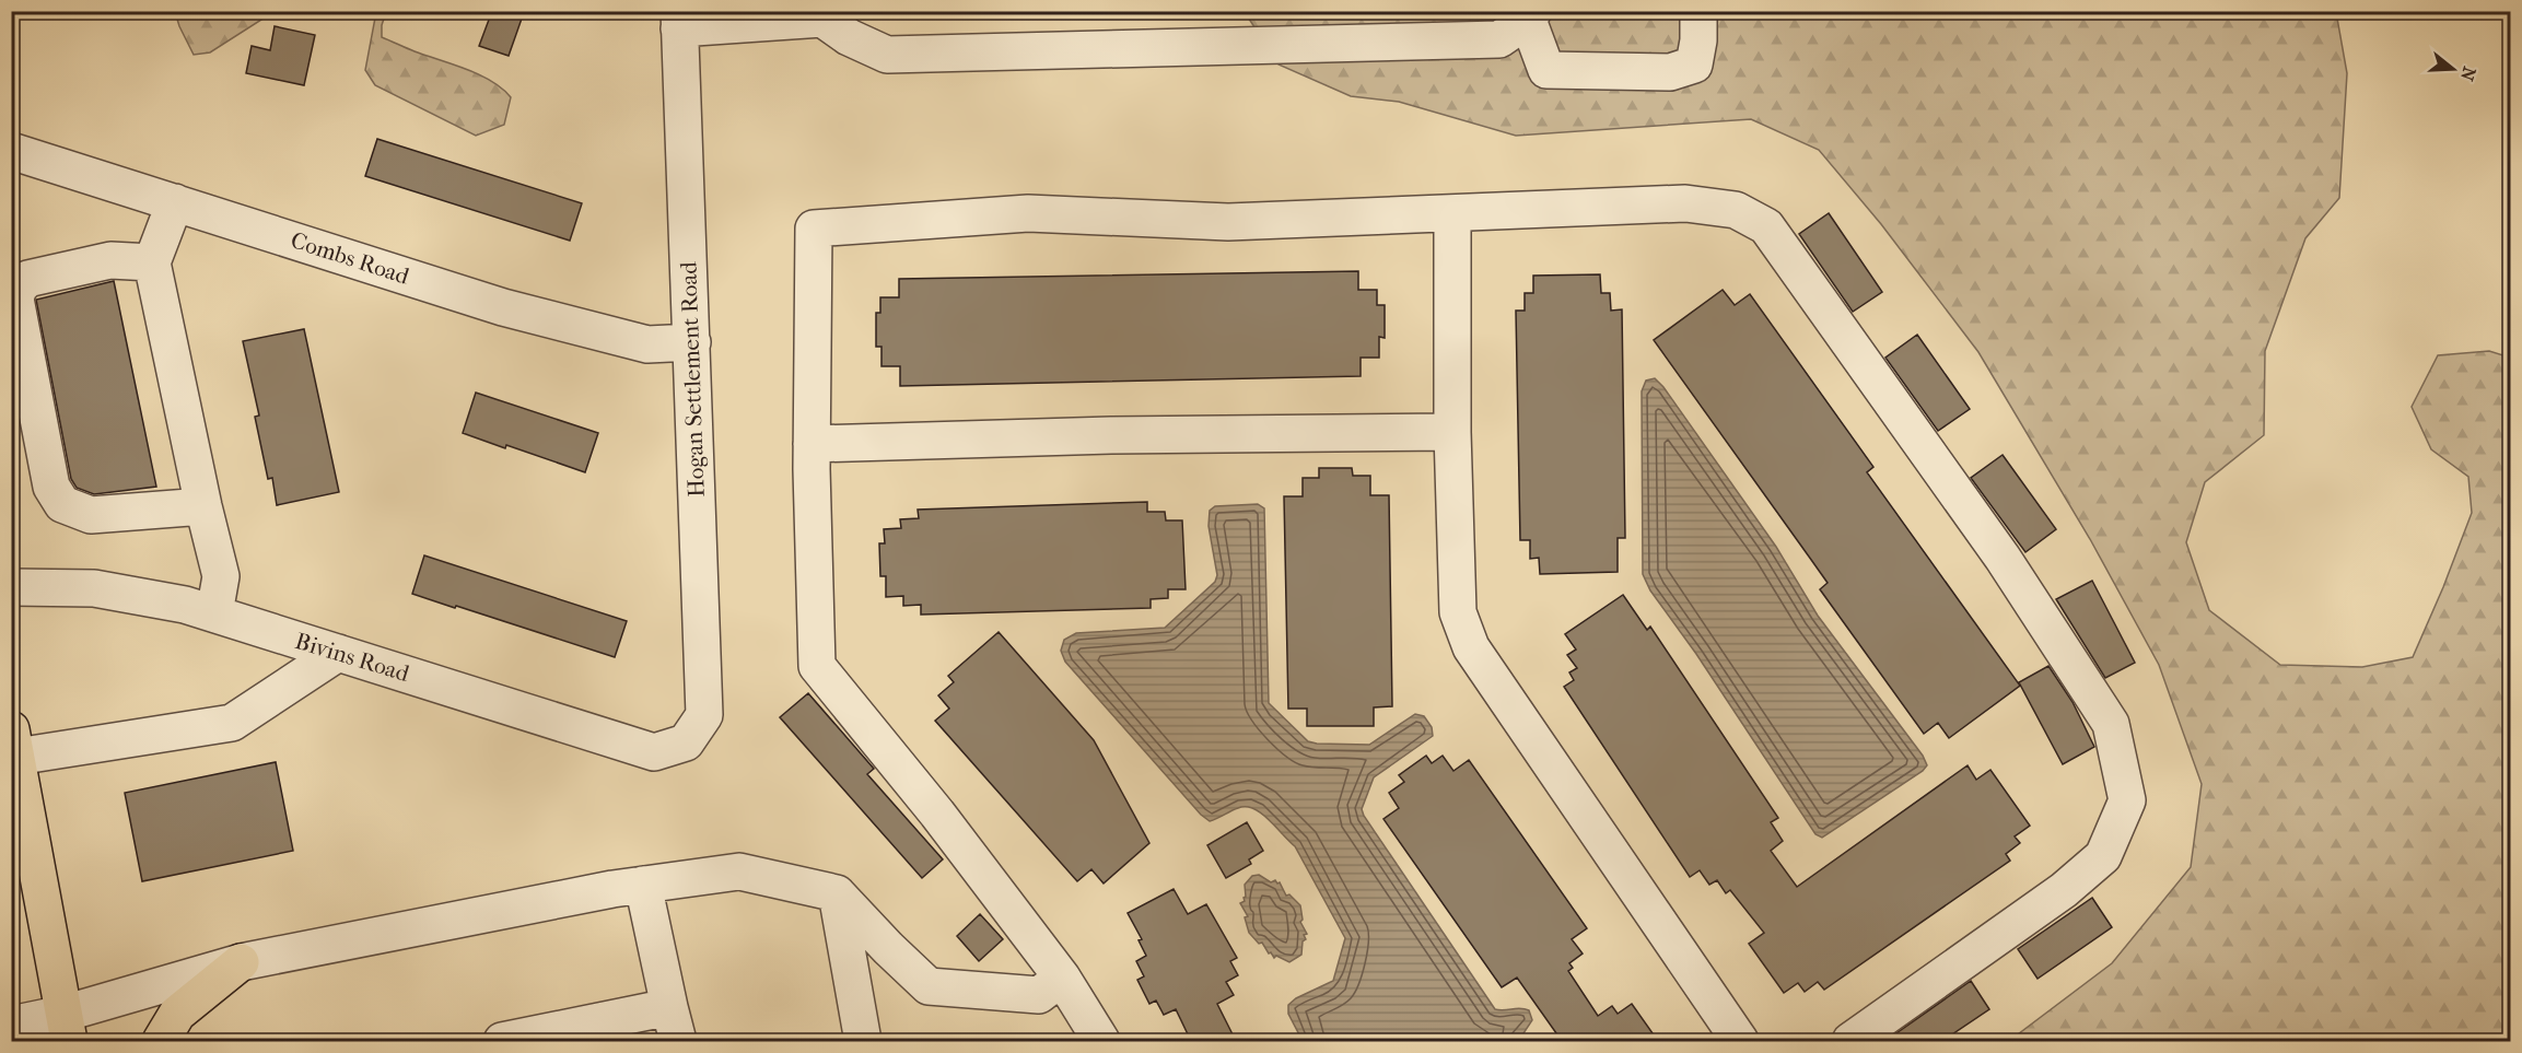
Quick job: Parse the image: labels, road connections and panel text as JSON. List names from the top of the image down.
{
  "streets": {
    "street": ["Combs Road", "Hogan Settlement Road", "Bivins Road"]
  },
  "crossings": [
    ["Combs Road", "Hogan Settlement Road"],
    ["Hogan Settlement Road", "Bivins Road"]
  ],
  "north": "right"
}
